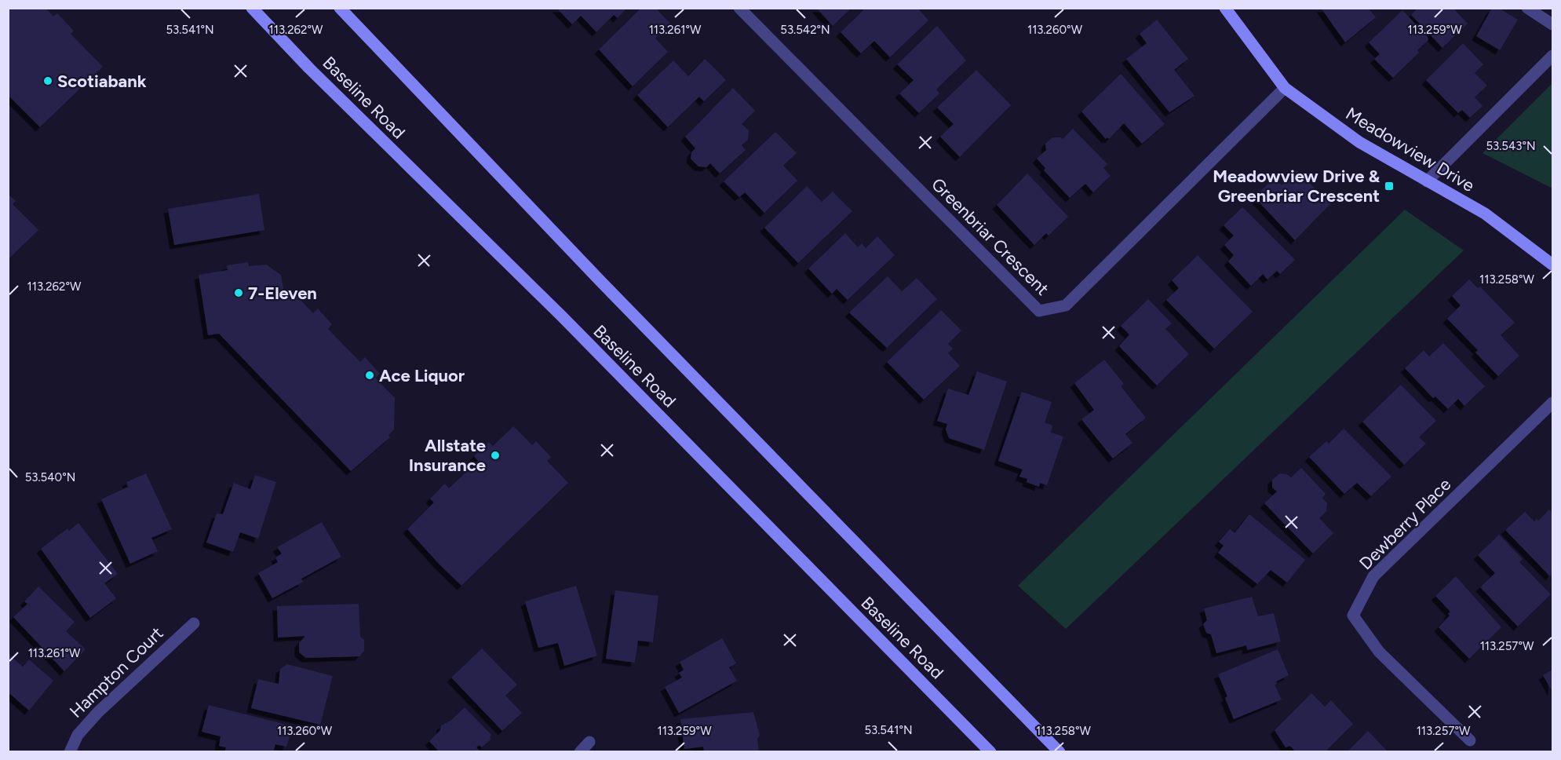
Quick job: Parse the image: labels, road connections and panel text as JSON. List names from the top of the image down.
{
  "streets": {
    "main road": ["Baseline Road", "Meadowview Drive"],
    "street": ["Greenbriar Crescent", "Dewberry Place", "Hampton Court"]
  },
  "crossings": [
    ["Meadowview Drive", "Greenbriar Crescent"]
  ],
  "places": {
    "other": [
      "Scotiabank",
      "7-Eleven",
      "Ace Liquor",
      "Allstate Insurance"
    ],
    "transit": ["Meadowview Drive & Greenbriar Crescent"]
  },
  "coordinates": [
    "113.262°W",
    "113.261°W",
    "113.260°W",
    "113.259°W",
    "53.541°N",
    "53.542°N",
    "53.543°N",
    "113.258°W",
    "53.540°N",
    "113.257°W"
  ]
}
